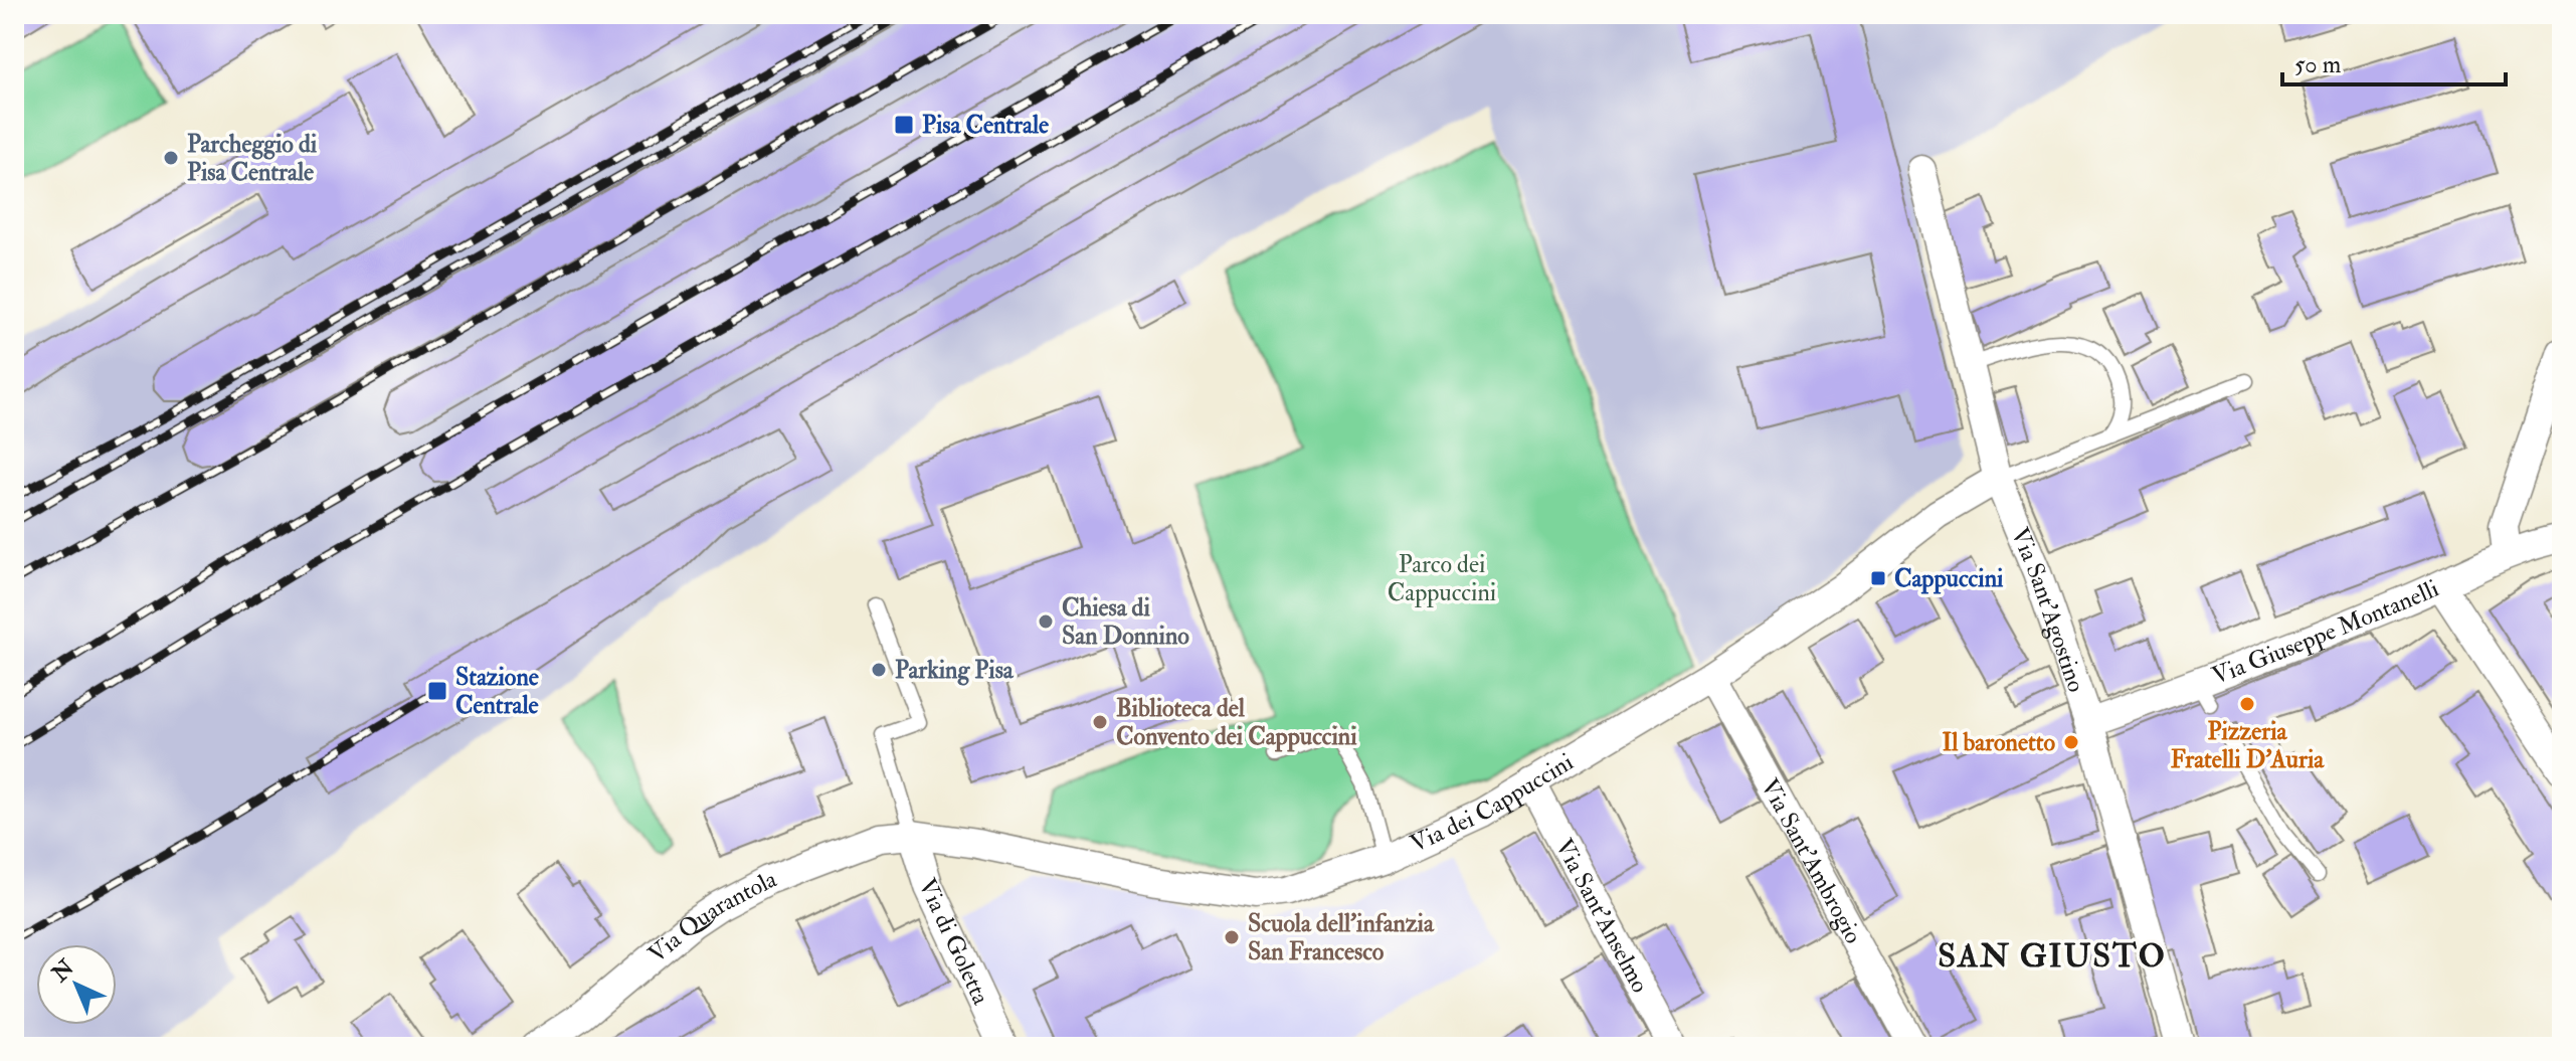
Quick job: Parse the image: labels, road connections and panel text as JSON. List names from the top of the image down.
{
  "streets": {
    "street": [
      "Via Sant'Agostino",
      "Via Giuseppe Montanelli",
      "Via dei Cappuccini",
      "Via Sant'Ambrogio",
      "Via Sant'Anselmo",
      "Via Quarantola",
      "Via di Goletta"
    ]
  },
  "crossings": [
    ["Via Sant'Agostino", "Via Giuseppe Montanelli"],
    ["Via Sant'Agostino", "Via dei Cappuccini"],
    ["Via dei Cappuccini", "Via Sant'Ambrogio"],
    ["Via dei Cappuccini", "Via Sant'Anselmo"],
    ["Via dei Cappuccini", "Via Quarantola"],
    ["Via dei Cappuccini", "Via di Goletta"],
    ["Via Quarantola", "Via di Goletta"]
  ],
  "districts": ["SAN GIUSTO"],
  "parks": ["Parco dei Cappuccini"],
  "places": {
    "transit": ["Pisa Centrale", "Cappuccini", "Stazione Centrale"],
    "other": [
      "Parcheggio di Pisa Centrale",
      "Chiesa di San Donnino",
      "Parking Pisa",
      "Pizzeria Fratelli D'Auria",
      "Biblioteca del Convento dei Cappuccini",
      "Il baronetto",
      "Scuola dell'infanzia San Francesco"
    ]
  },
  "scale_bar": "50 m",
  "north": "top left"
}
